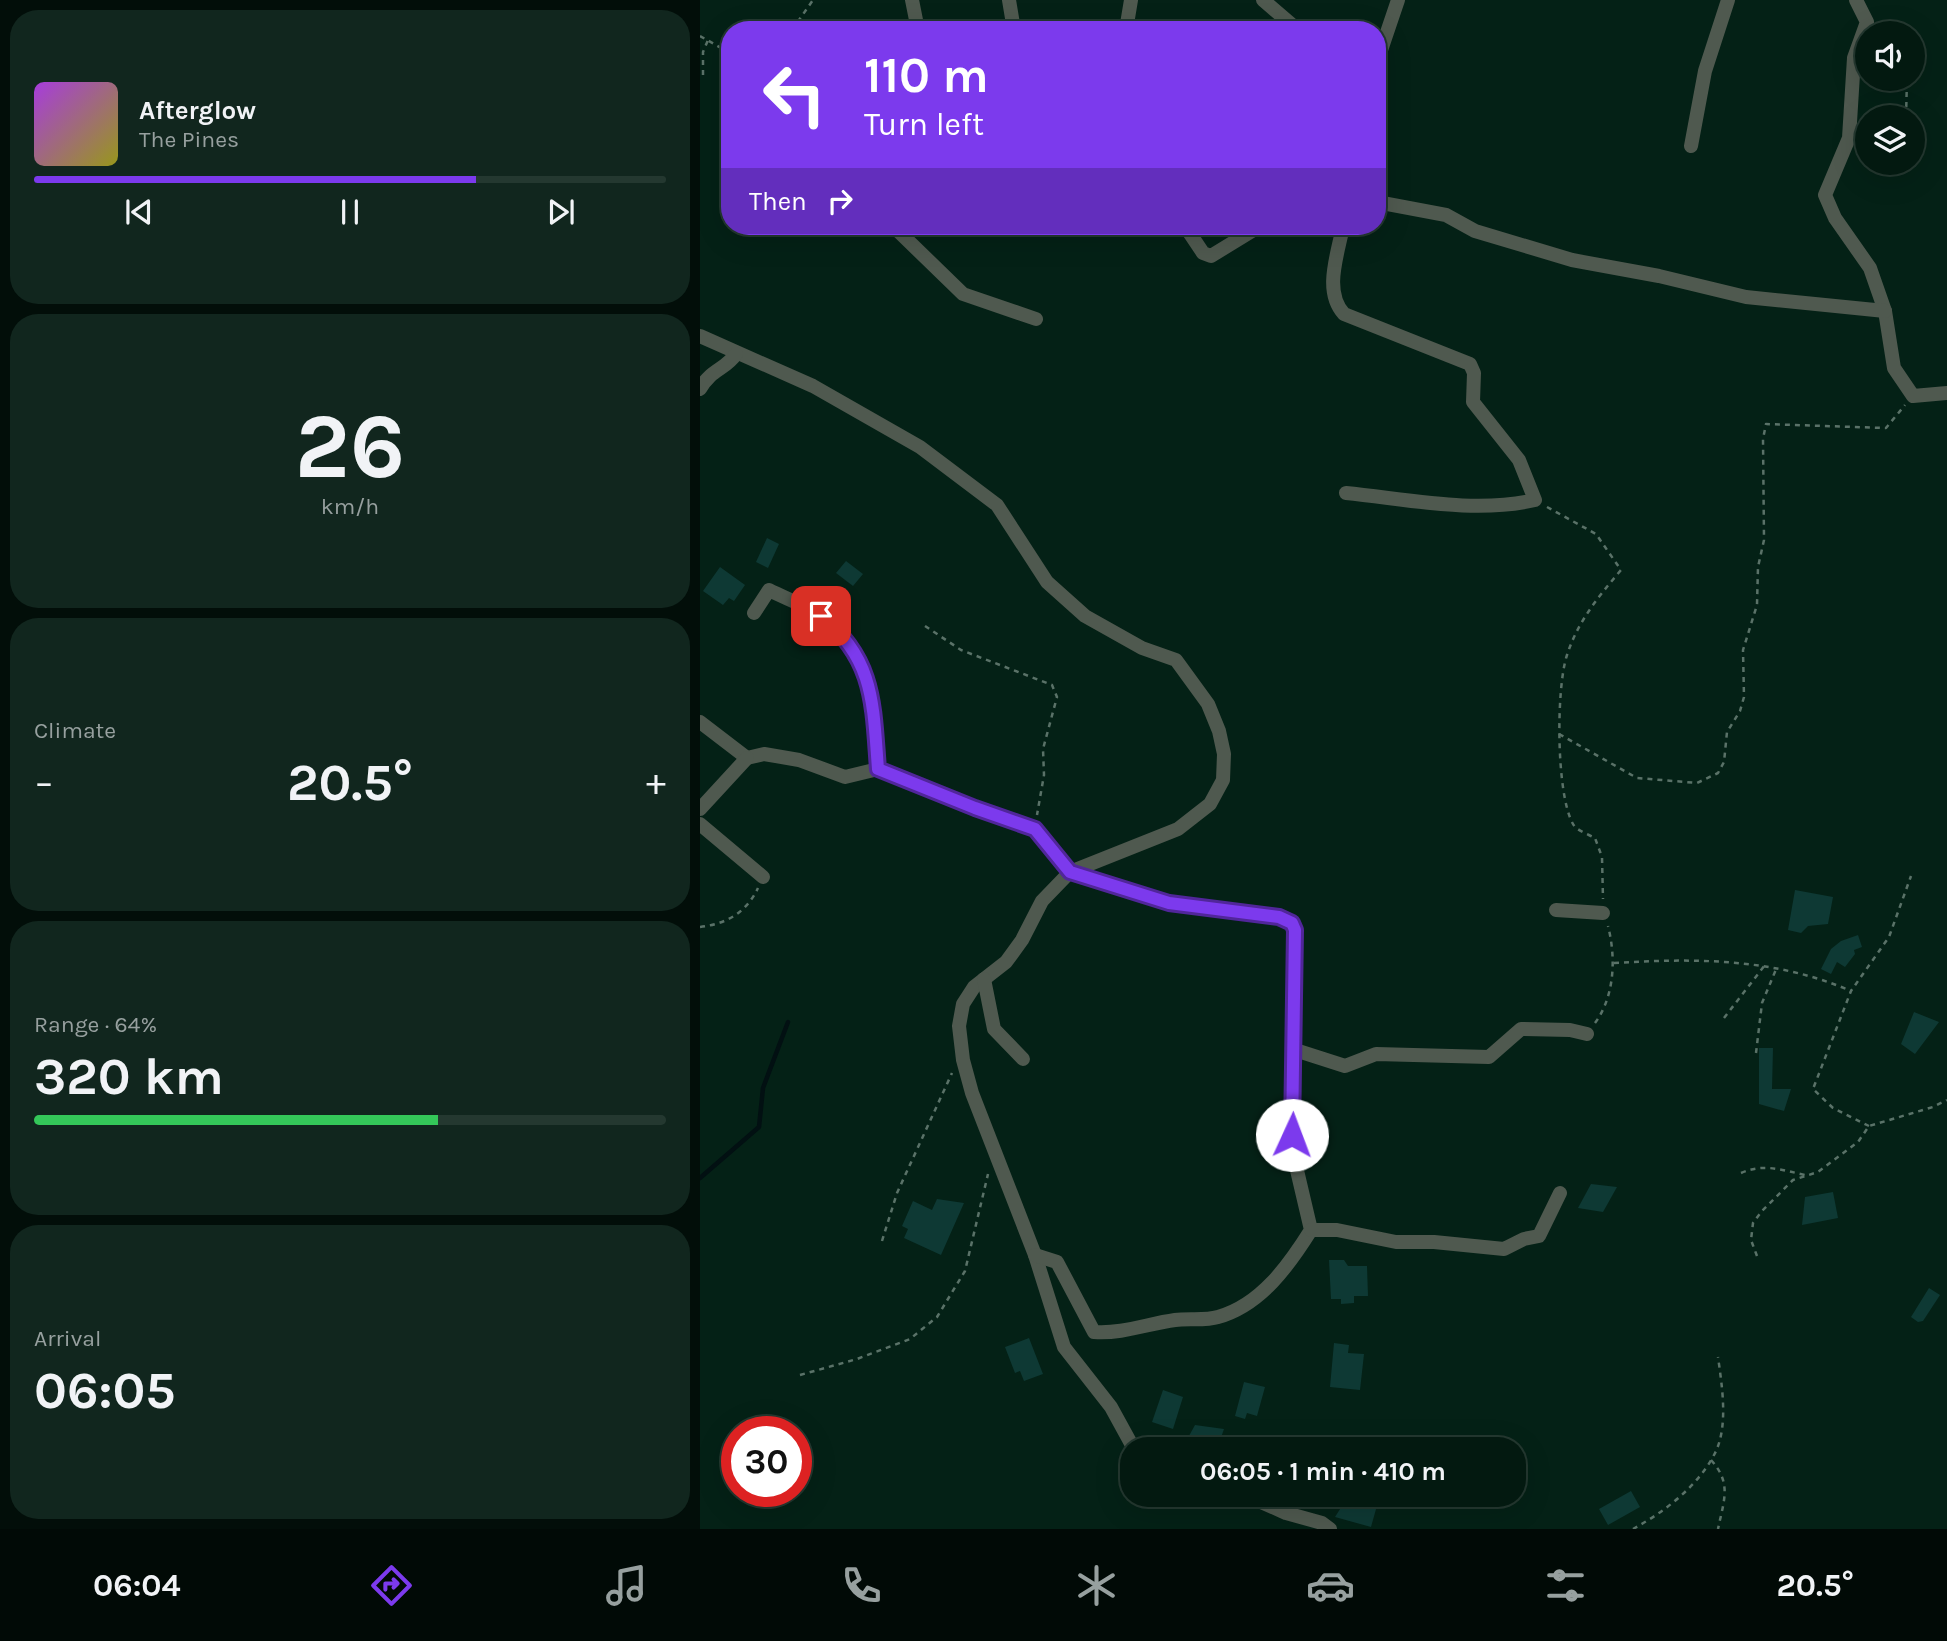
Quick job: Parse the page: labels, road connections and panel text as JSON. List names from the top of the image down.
{
  "page": {
    "turn": ["110 m", "Turn left"],
    "song": ["Afterglow", "The Pines"],
    "then": "Then",
    "tile": [
      ["26", "km/h"],
      "Climate",
      ["Range · 64%", "320 km"],
      ["Arrival", "06:05"]
    ],
    "heat": ["−", "20.5°", "+"],
    "limit": "30",
    "trip": "06:05 · 1 min · 410 m",
    "tabs": ["06:04", "20.5°"]
  }
}
